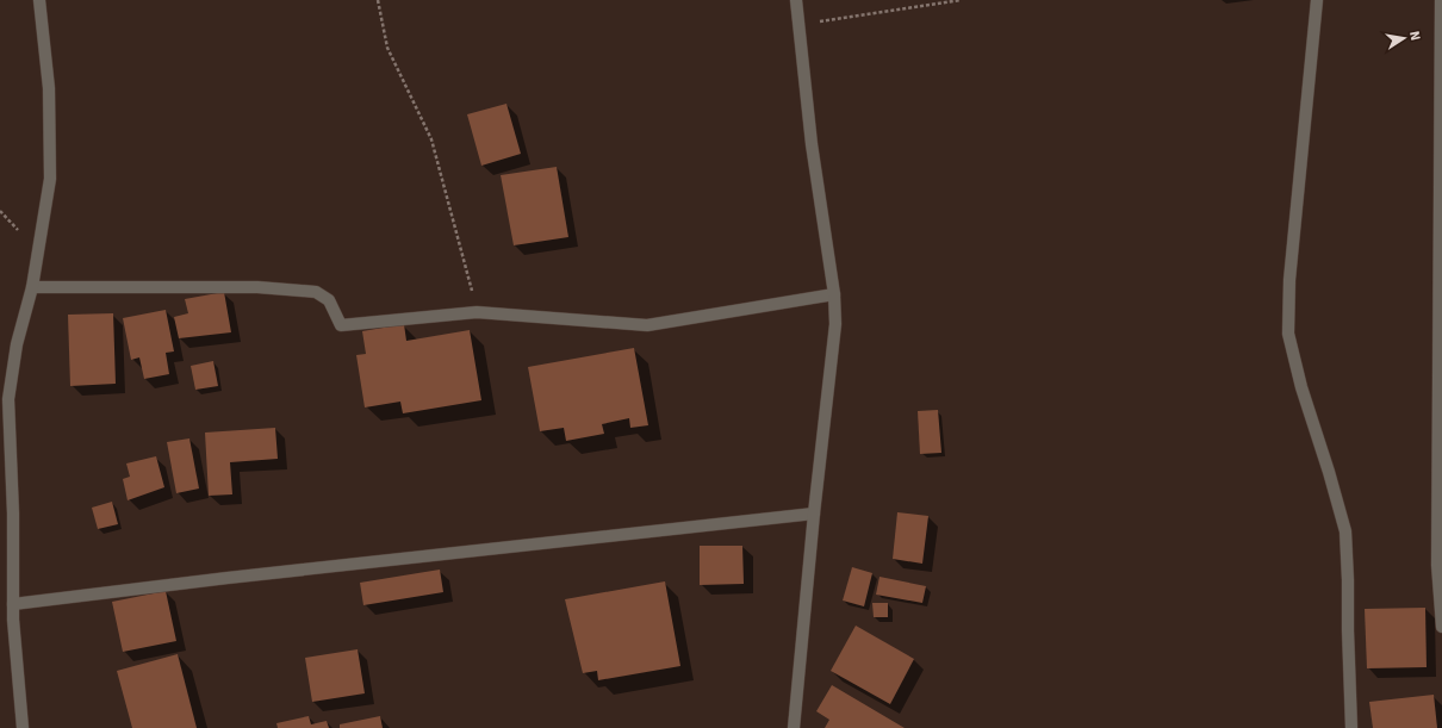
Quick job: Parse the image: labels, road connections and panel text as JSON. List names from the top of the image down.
{
  "north": "right"
}
